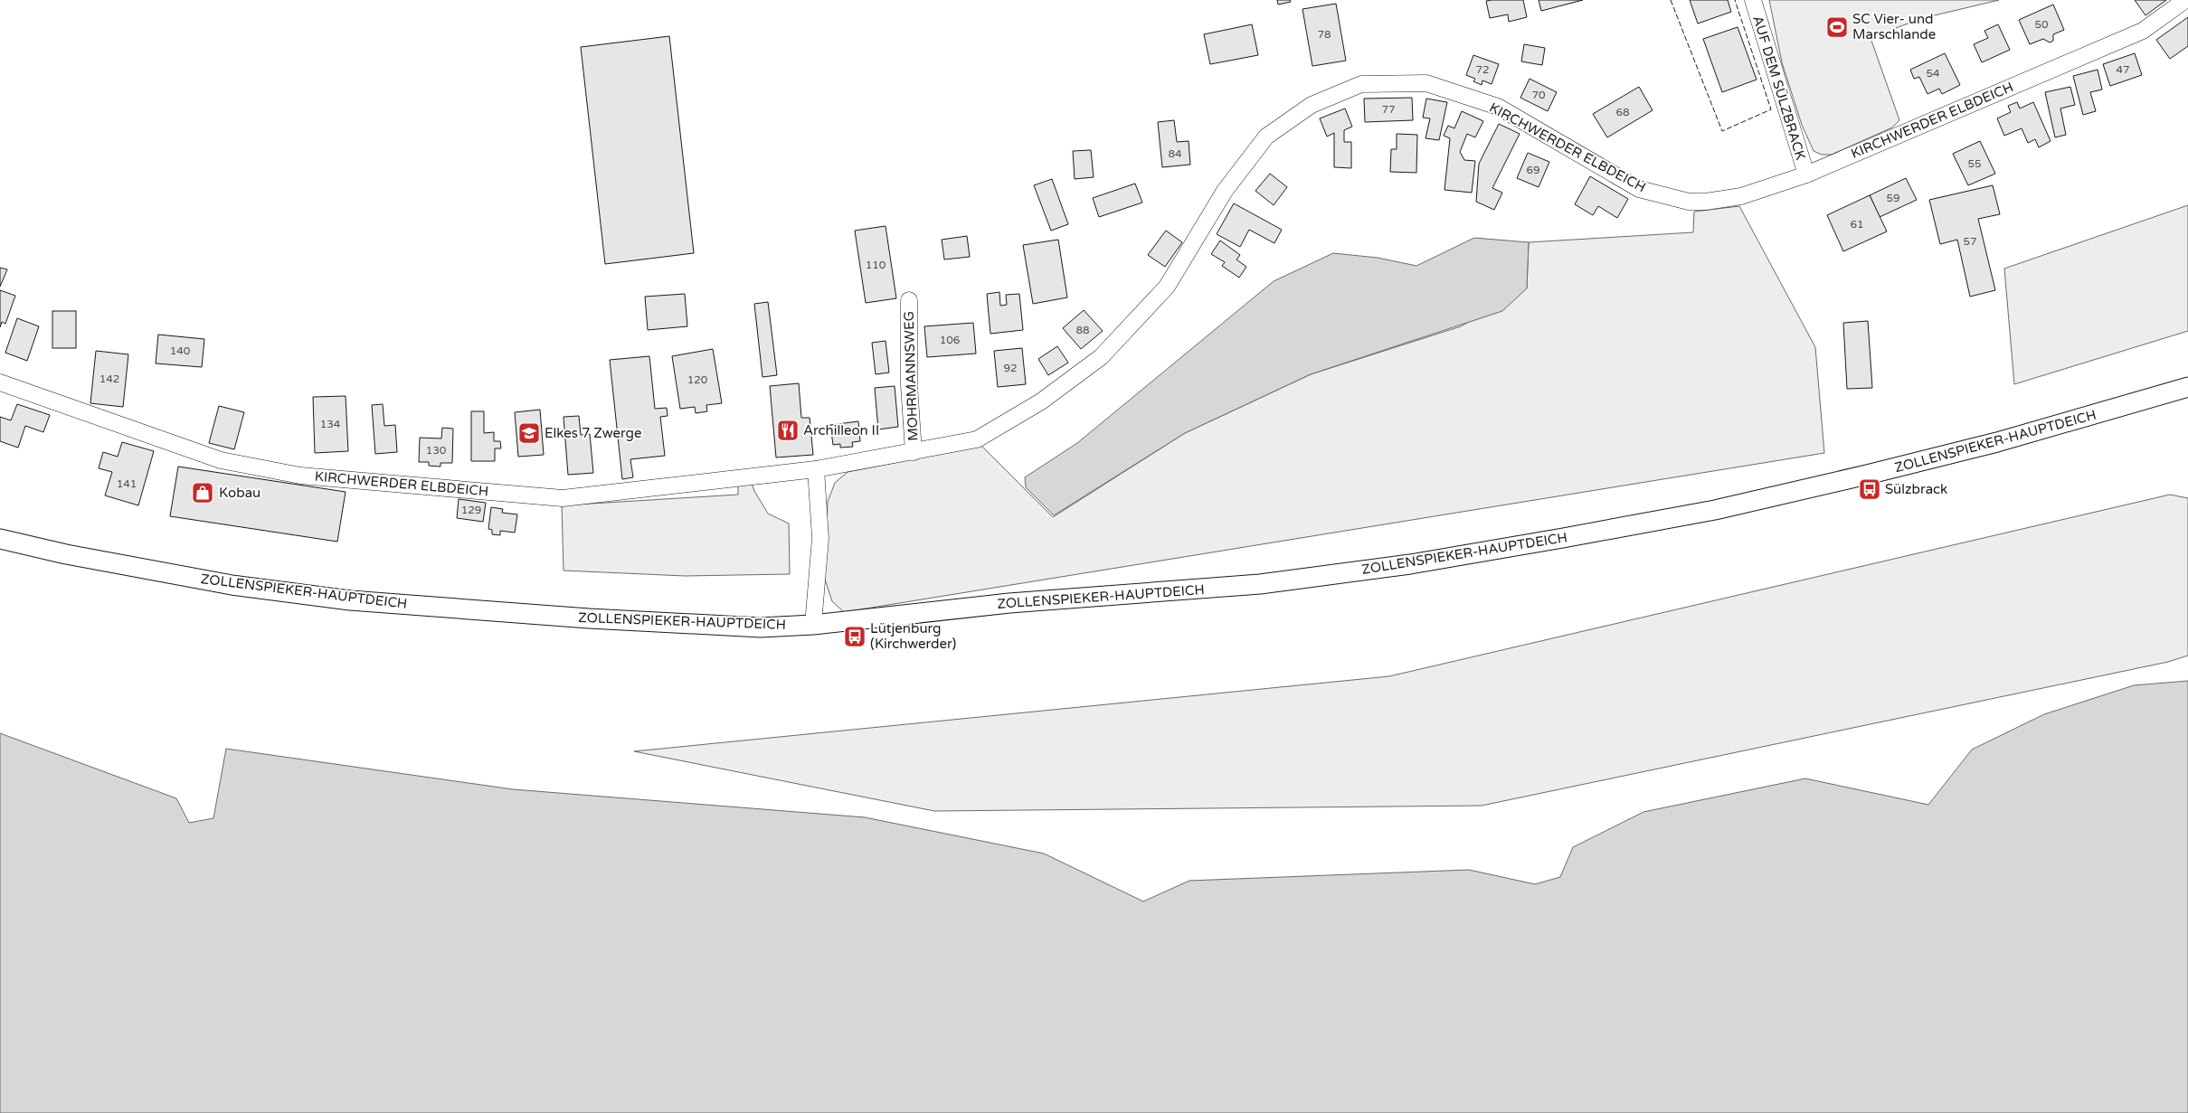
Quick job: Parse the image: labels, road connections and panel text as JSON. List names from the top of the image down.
{
  "streets": {
    "street": [
      "AUF DEM SÜLZBRACK",
      "KIRCHWERDER ELBDEICH",
      "MOHRMANNSWEG",
      "ZOLLENSPIEKER-HAUPTDEICH"
    ]
  },
  "crossings": [
    ["AUF DEM SÜLZBRACK", "KIRCHWERDER ELBDEICH"],
    ["KIRCHWERDER ELBDEICH", "MOHRMANNSWEG"]
  ],
  "places": {
    "sports": ["SC Vier- und Marschlande"],
    "restaurant": ["Archilleon II"],
    "school or university": ["Elkes 7 Zwerge"],
    "bus stop": ["Sülzbrack", "Lütjenburg (Kirchwerder)"],
    "shop": ["Kobau"]
  },
  "house_numbers": [
    "50",
    "78",
    "72",
    "47",
    "54",
    "70",
    "77",
    "68",
    "84",
    "55",
    "69",
    "59",
    "61",
    "57",
    "110",
    "88",
    "106",
    "140",
    "92",
    "142",
    "120",
    "134",
    "130",
    "141",
    "129"
  ]
}
